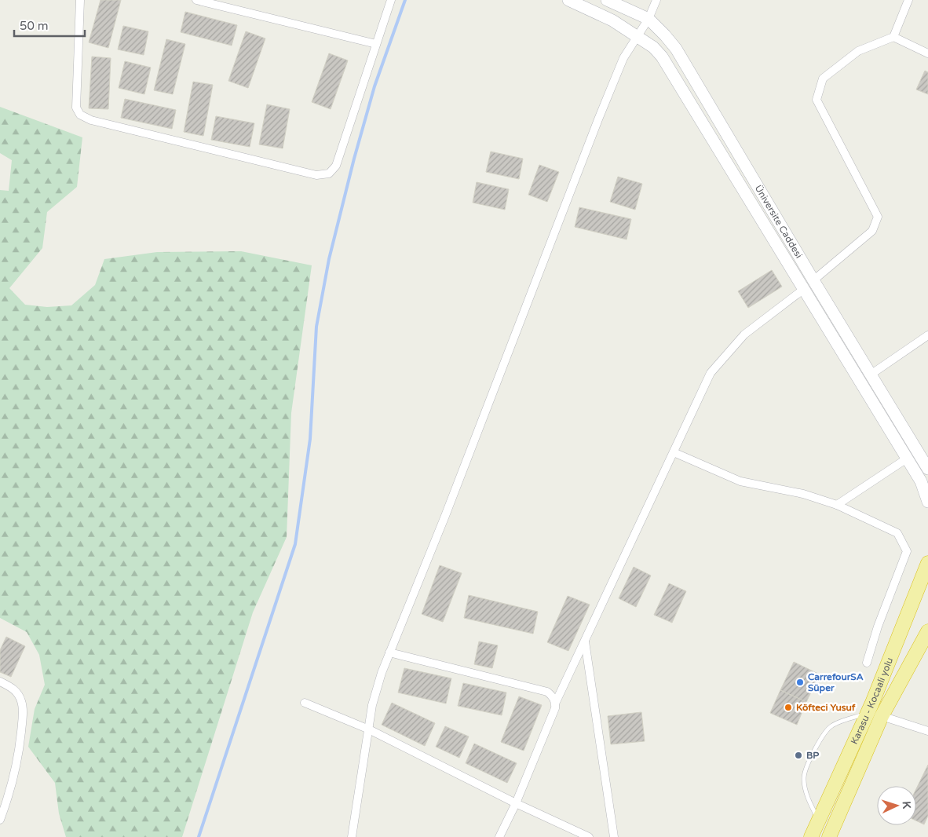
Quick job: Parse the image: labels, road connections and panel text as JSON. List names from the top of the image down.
{
  "streets": {
    "highway": ["Karasu - Kocaali yolu"],
    "main road": ["Üniversite Caddesi"]
  },
  "places": ["CarrefourSA Süper", "Köfteci Yusuf", "BP"],
  "scale_bar": "50 m",
  "north": "right"
}
